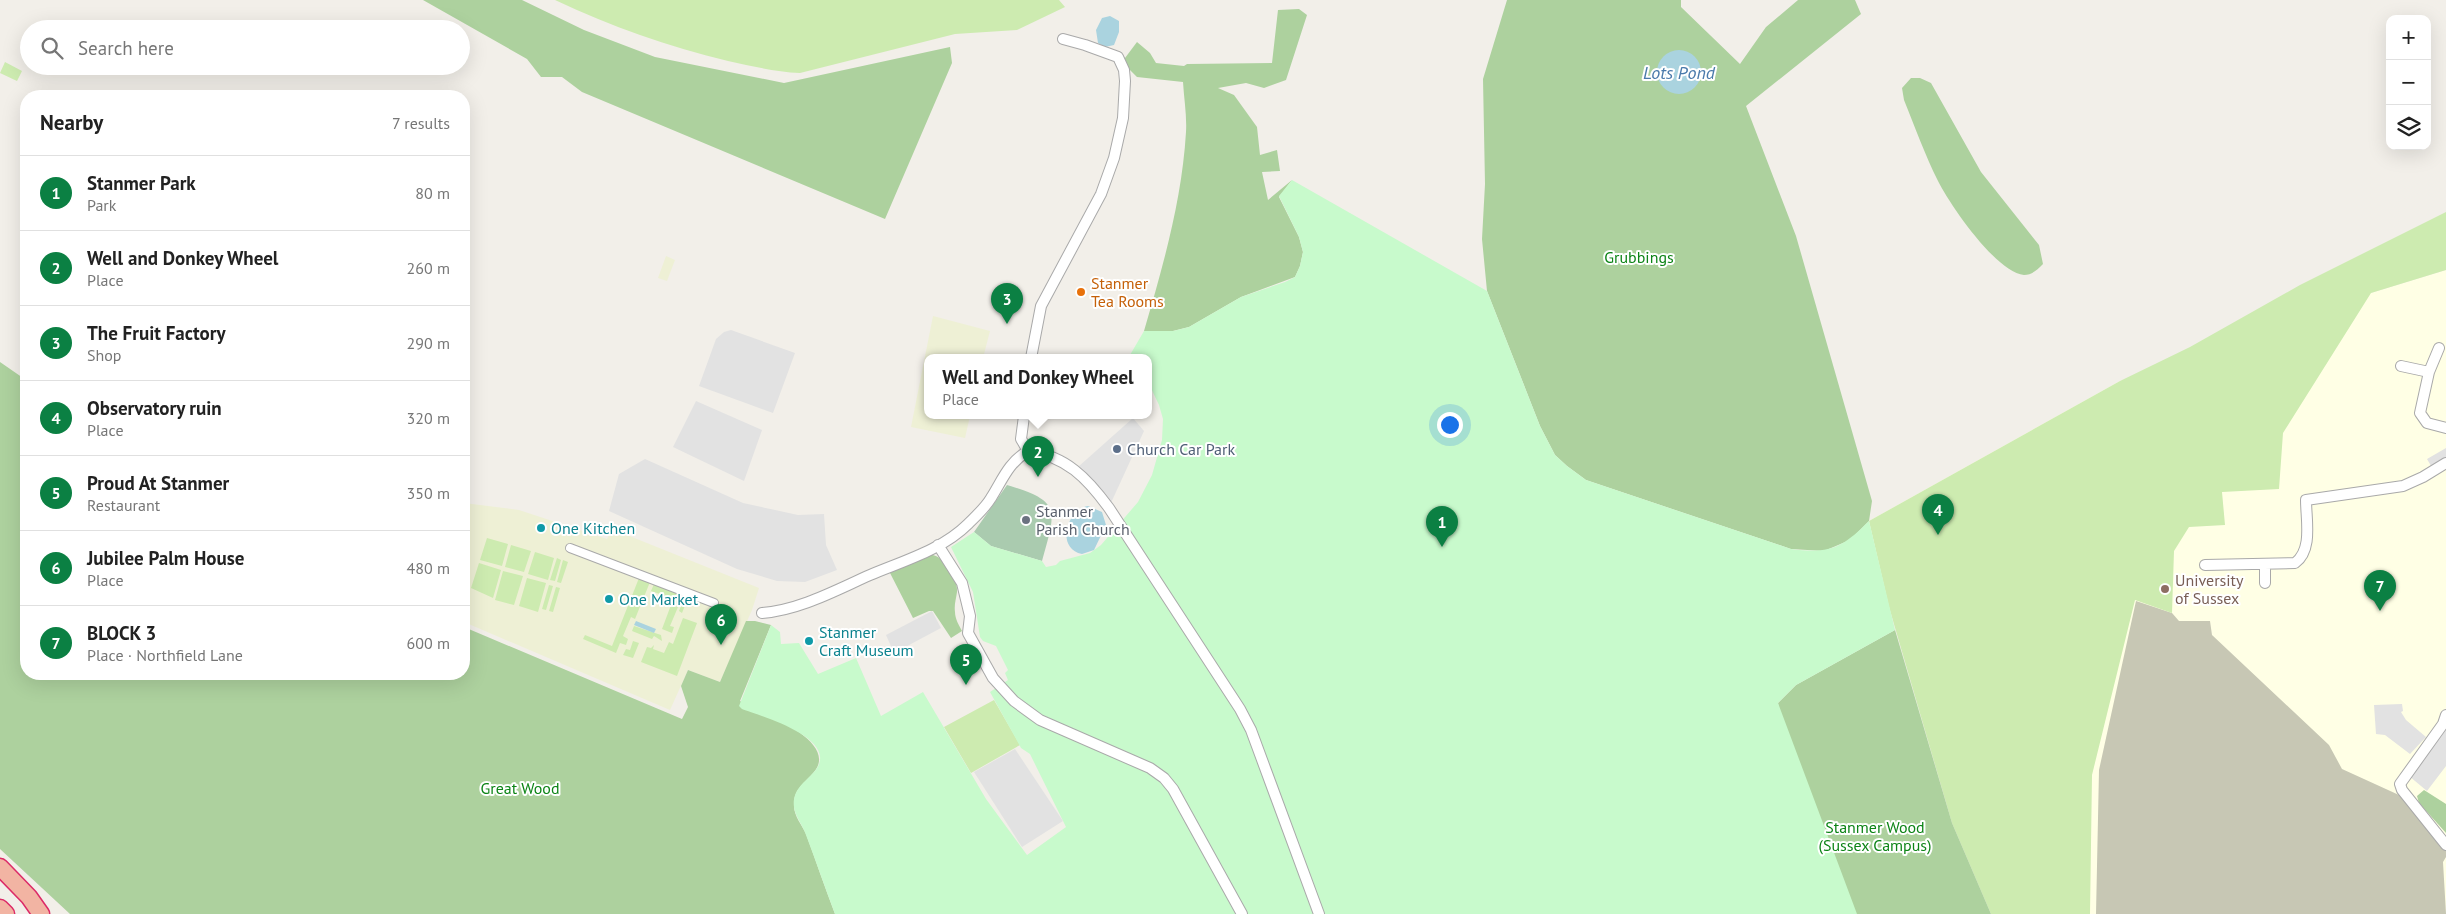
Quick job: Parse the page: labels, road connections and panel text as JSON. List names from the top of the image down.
{
  "water": ["Lots Pond"],
  "parks": ["Grubbings", "Great Wood", "Stanmer Wood (Sussex Campus)"],
  "places": [
    "Stanmer Tea Rooms",
    "Church Car Park",
    "Stanmer Parish Church",
    "One Kitchen",
    "University of Sussex",
    "One Market",
    "Stanmer Craft Museum"
  ],
  "page": {
    "map_buttons": ["+", "−"],
    "search": "Search here",
    "heading": ["Nearby", "7 results"],
    "list": [
      {
        "mark": "1",
        "name": "Stanmer Park",
        "note": "Park",
        "value": "80 m"
      },
      {
        "mark": "2",
        "name": "Well and Donkey Wheel",
        "note": "Place",
        "value": "260 m"
      },
      {
        "mark": "3",
        "name": "The Fruit Factory",
        "note": "Shop",
        "value": "290 m"
      },
      {
        "mark": "4",
        "name": "Observatory ruin",
        "note": "Place",
        "value": "320 m"
      },
      {
        "mark": "5",
        "name": "Proud At Stanmer",
        "note": "Restaurant",
        "value": "350 m"
      },
      {
        "mark": "6",
        "name": "Jubilee Palm House",
        "note": "Place",
        "value": "480 m"
      },
      {
        "mark": "7",
        "name": "BLOCK 3",
        "note": "Place · Northfield Lane",
        "value": "600 m"
      }
    ],
    "pins": [
      "3",
      "2",
      "4",
      "1",
      "7",
      "6",
      "5"
    ],
    "popup": ["Well and Donkey Wheel", "Place"]
  }
}
